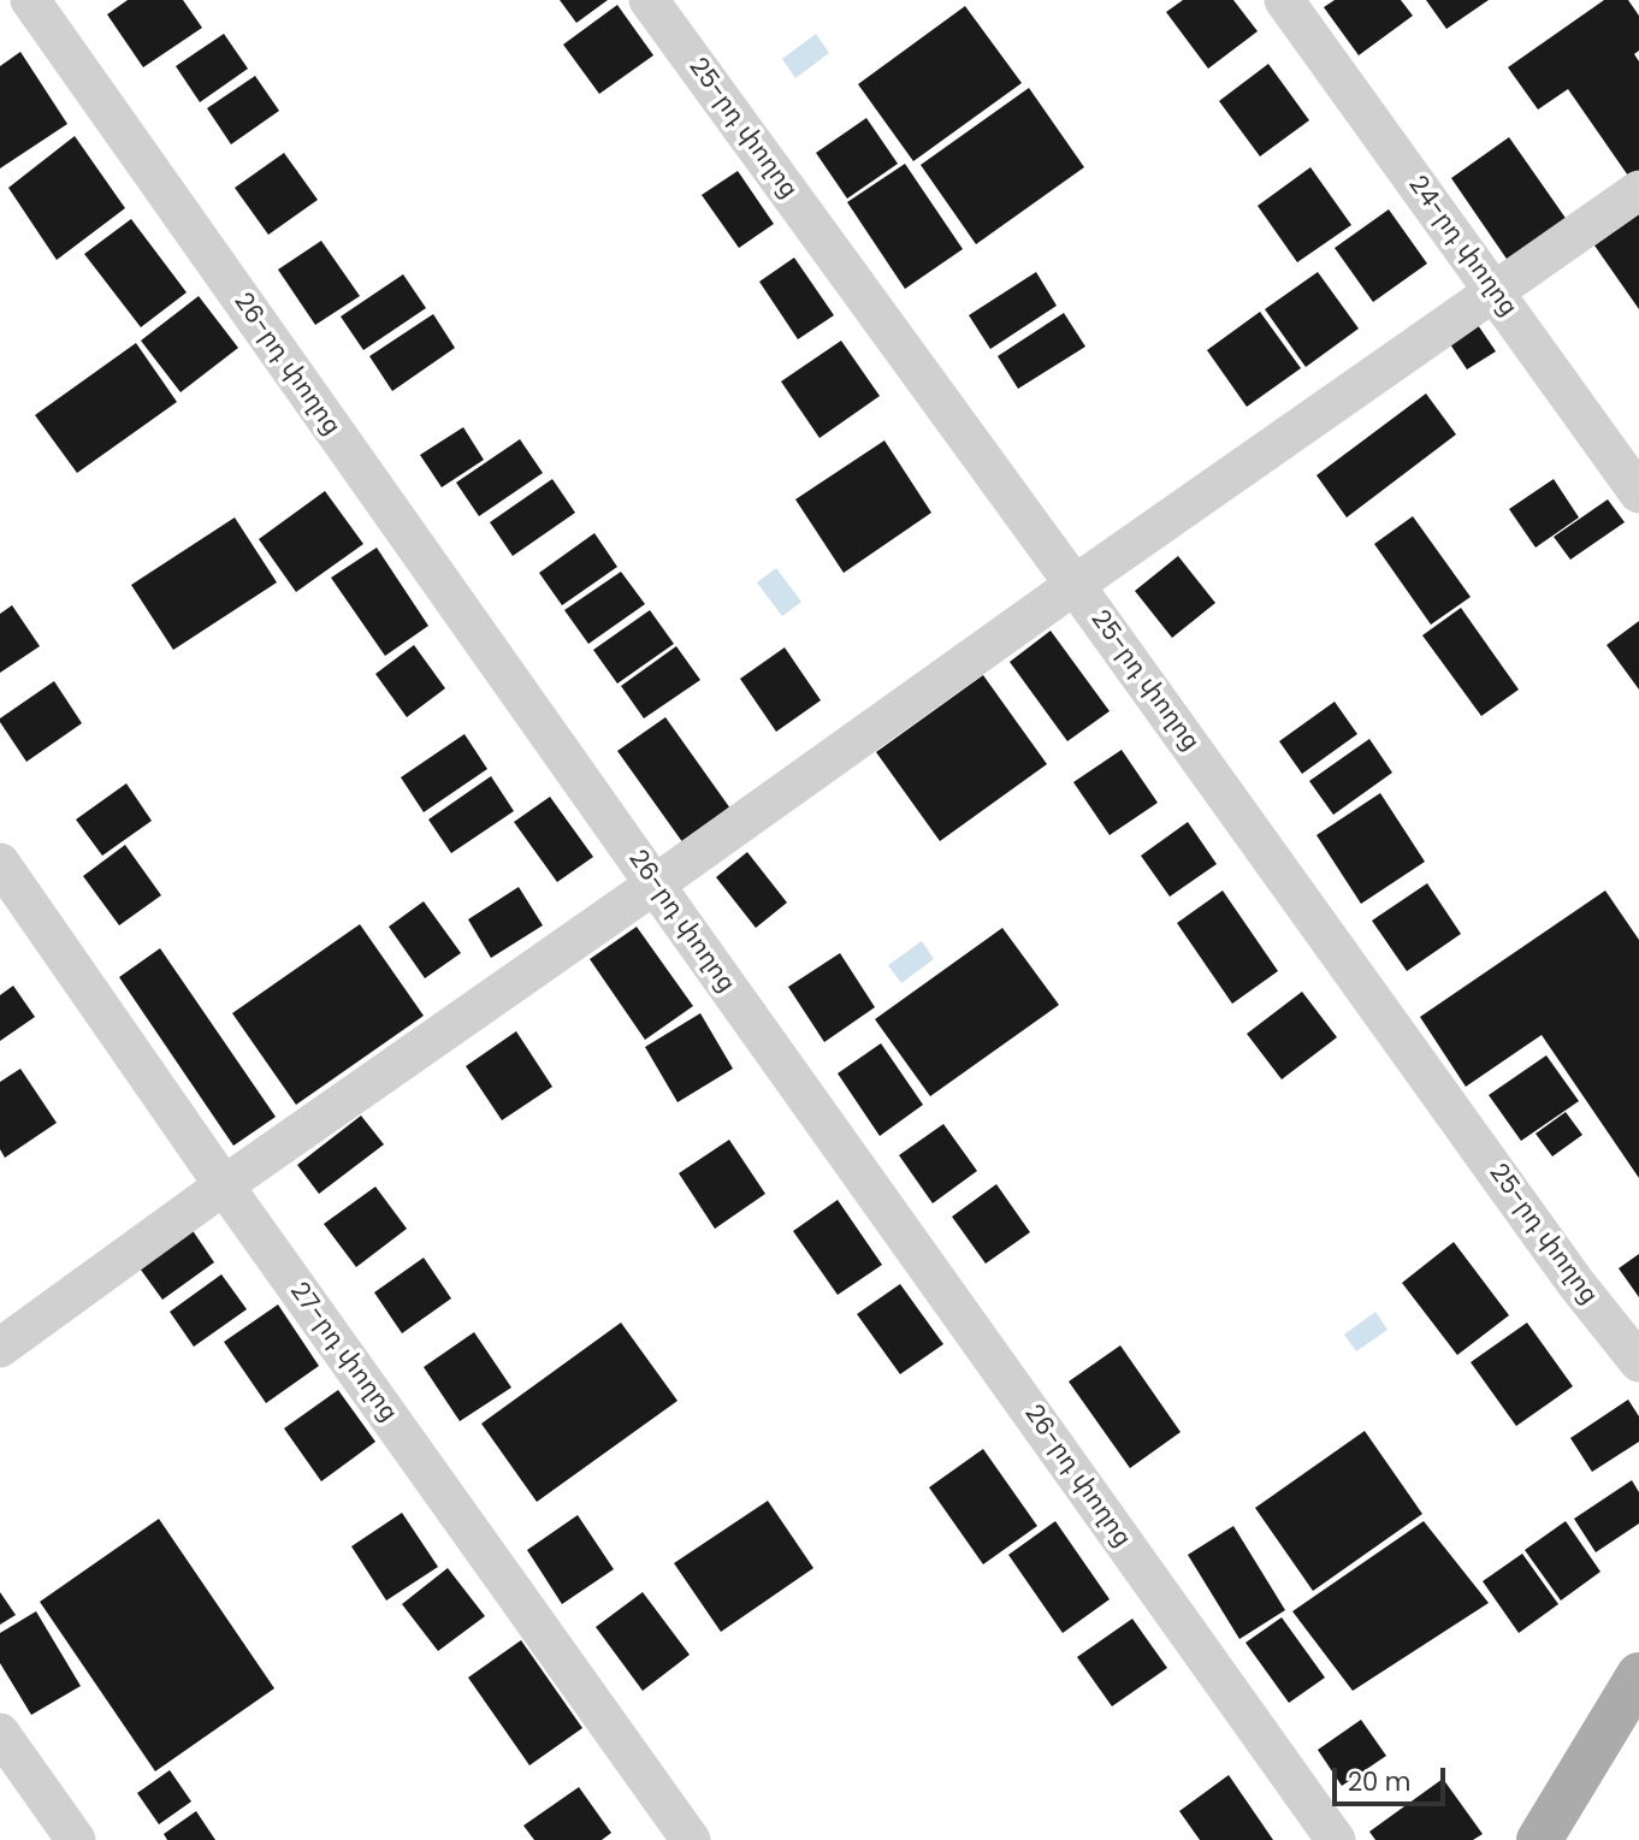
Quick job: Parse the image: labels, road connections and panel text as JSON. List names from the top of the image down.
{
  "streets": {
    "street": [
      "25-րդ փողոց",
      "24-րդ փողոց",
      "26-րդ փողոց",
      "27-րդ փողոց"
    ]
  },
  "scale_bar": "20 m"
}
